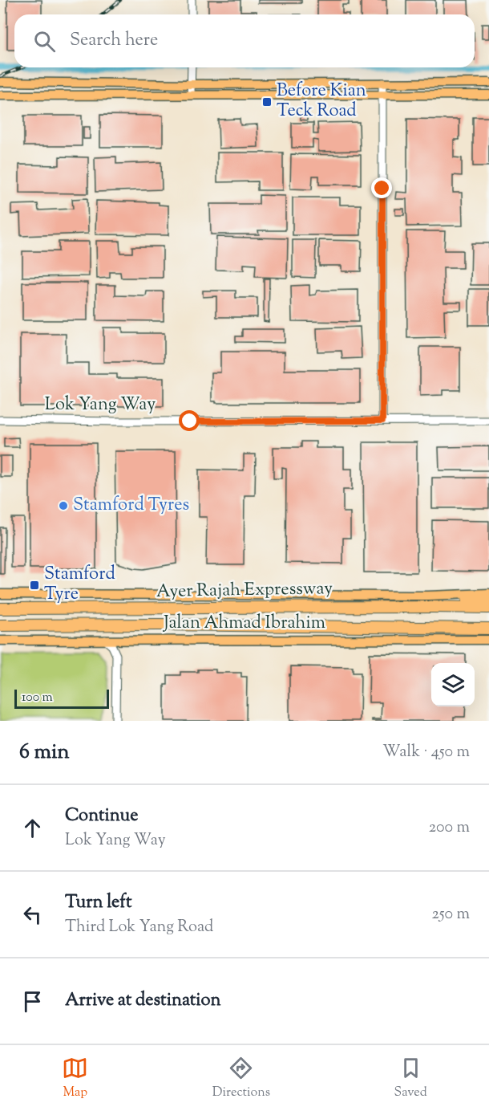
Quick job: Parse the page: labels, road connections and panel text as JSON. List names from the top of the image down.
{
  "streets": {
    "highway": ["Ayer Rajah Expressway"],
    "main road": ["Jalan Ahmad Ibrahim"],
    "street": ["Lok Yang Way"]
  },
  "places": {
    "transit": ["Before Kian Teck Road", "Stamford Tyre"],
    "other": ["Stamford Tyres"]
  },
  "scale_bar": "100 m",
  "page": {
    "search": "Search here",
    "scale": "100 m",
    "heading": ["6 min", "Walk · 450 m"],
    "list": [
      ["Continue", "Lok Yang Way", "200 m"],
      ["Turn left", "Third Lok Yang Road", "250 m"],
      "Arrive at destination"
    ],
    "nav": ["Map", "Directions", "Saved"]
  }
}
